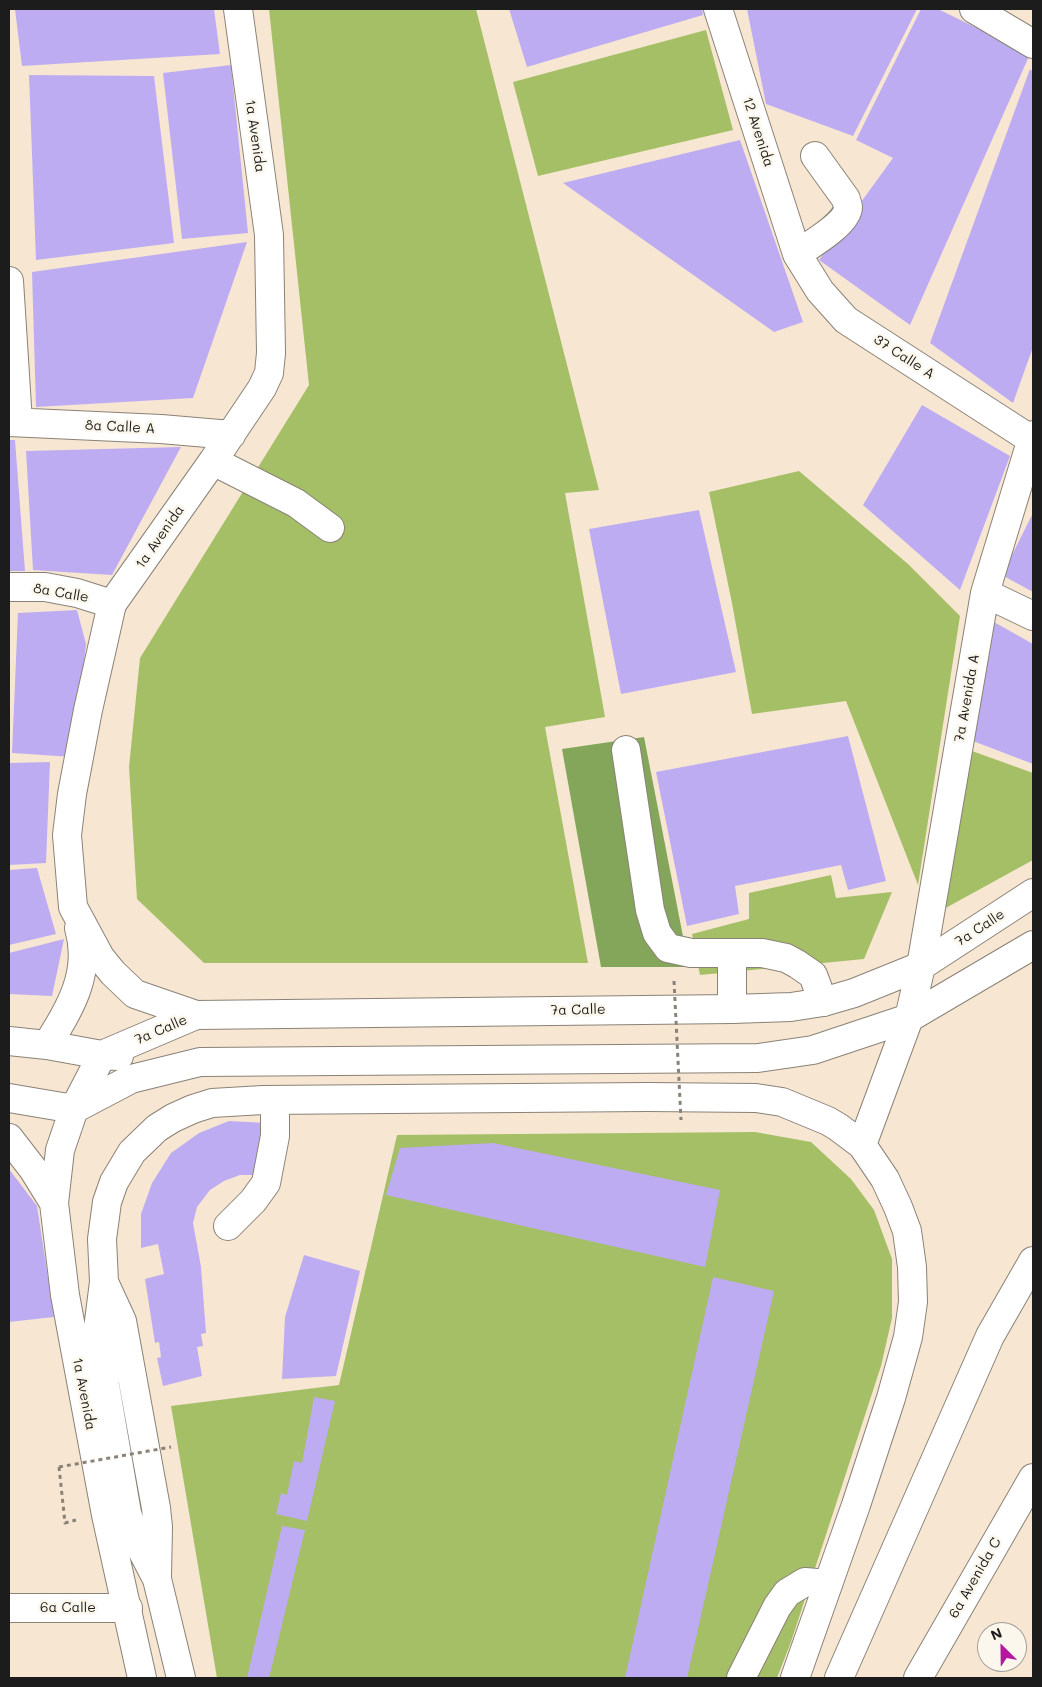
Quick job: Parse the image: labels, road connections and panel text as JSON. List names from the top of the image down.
{
  "streets": {
    "main road": [
      "12 Avenida",
      "1a Avenida",
      "37 Calle A",
      "8a Calle A",
      "8a Calle",
      "7a Avenida A",
      "7a Calle",
      "6a Avenida C",
      "6a Calle"
    ]
  },
  "crossings": [
    ["12 Avenida", "37 Calle A"],
    ["1a Avenida", "8a Calle A"],
    ["1a Avenida", "8a Calle"],
    ["1a Avenida", "7a Calle"],
    ["1a Avenida", "6a Calle"],
    ["37 Calle A", "7a Avenida A"],
    ["7a Avenida A", "7a Calle"]
  ],
  "north": "top left"
}
